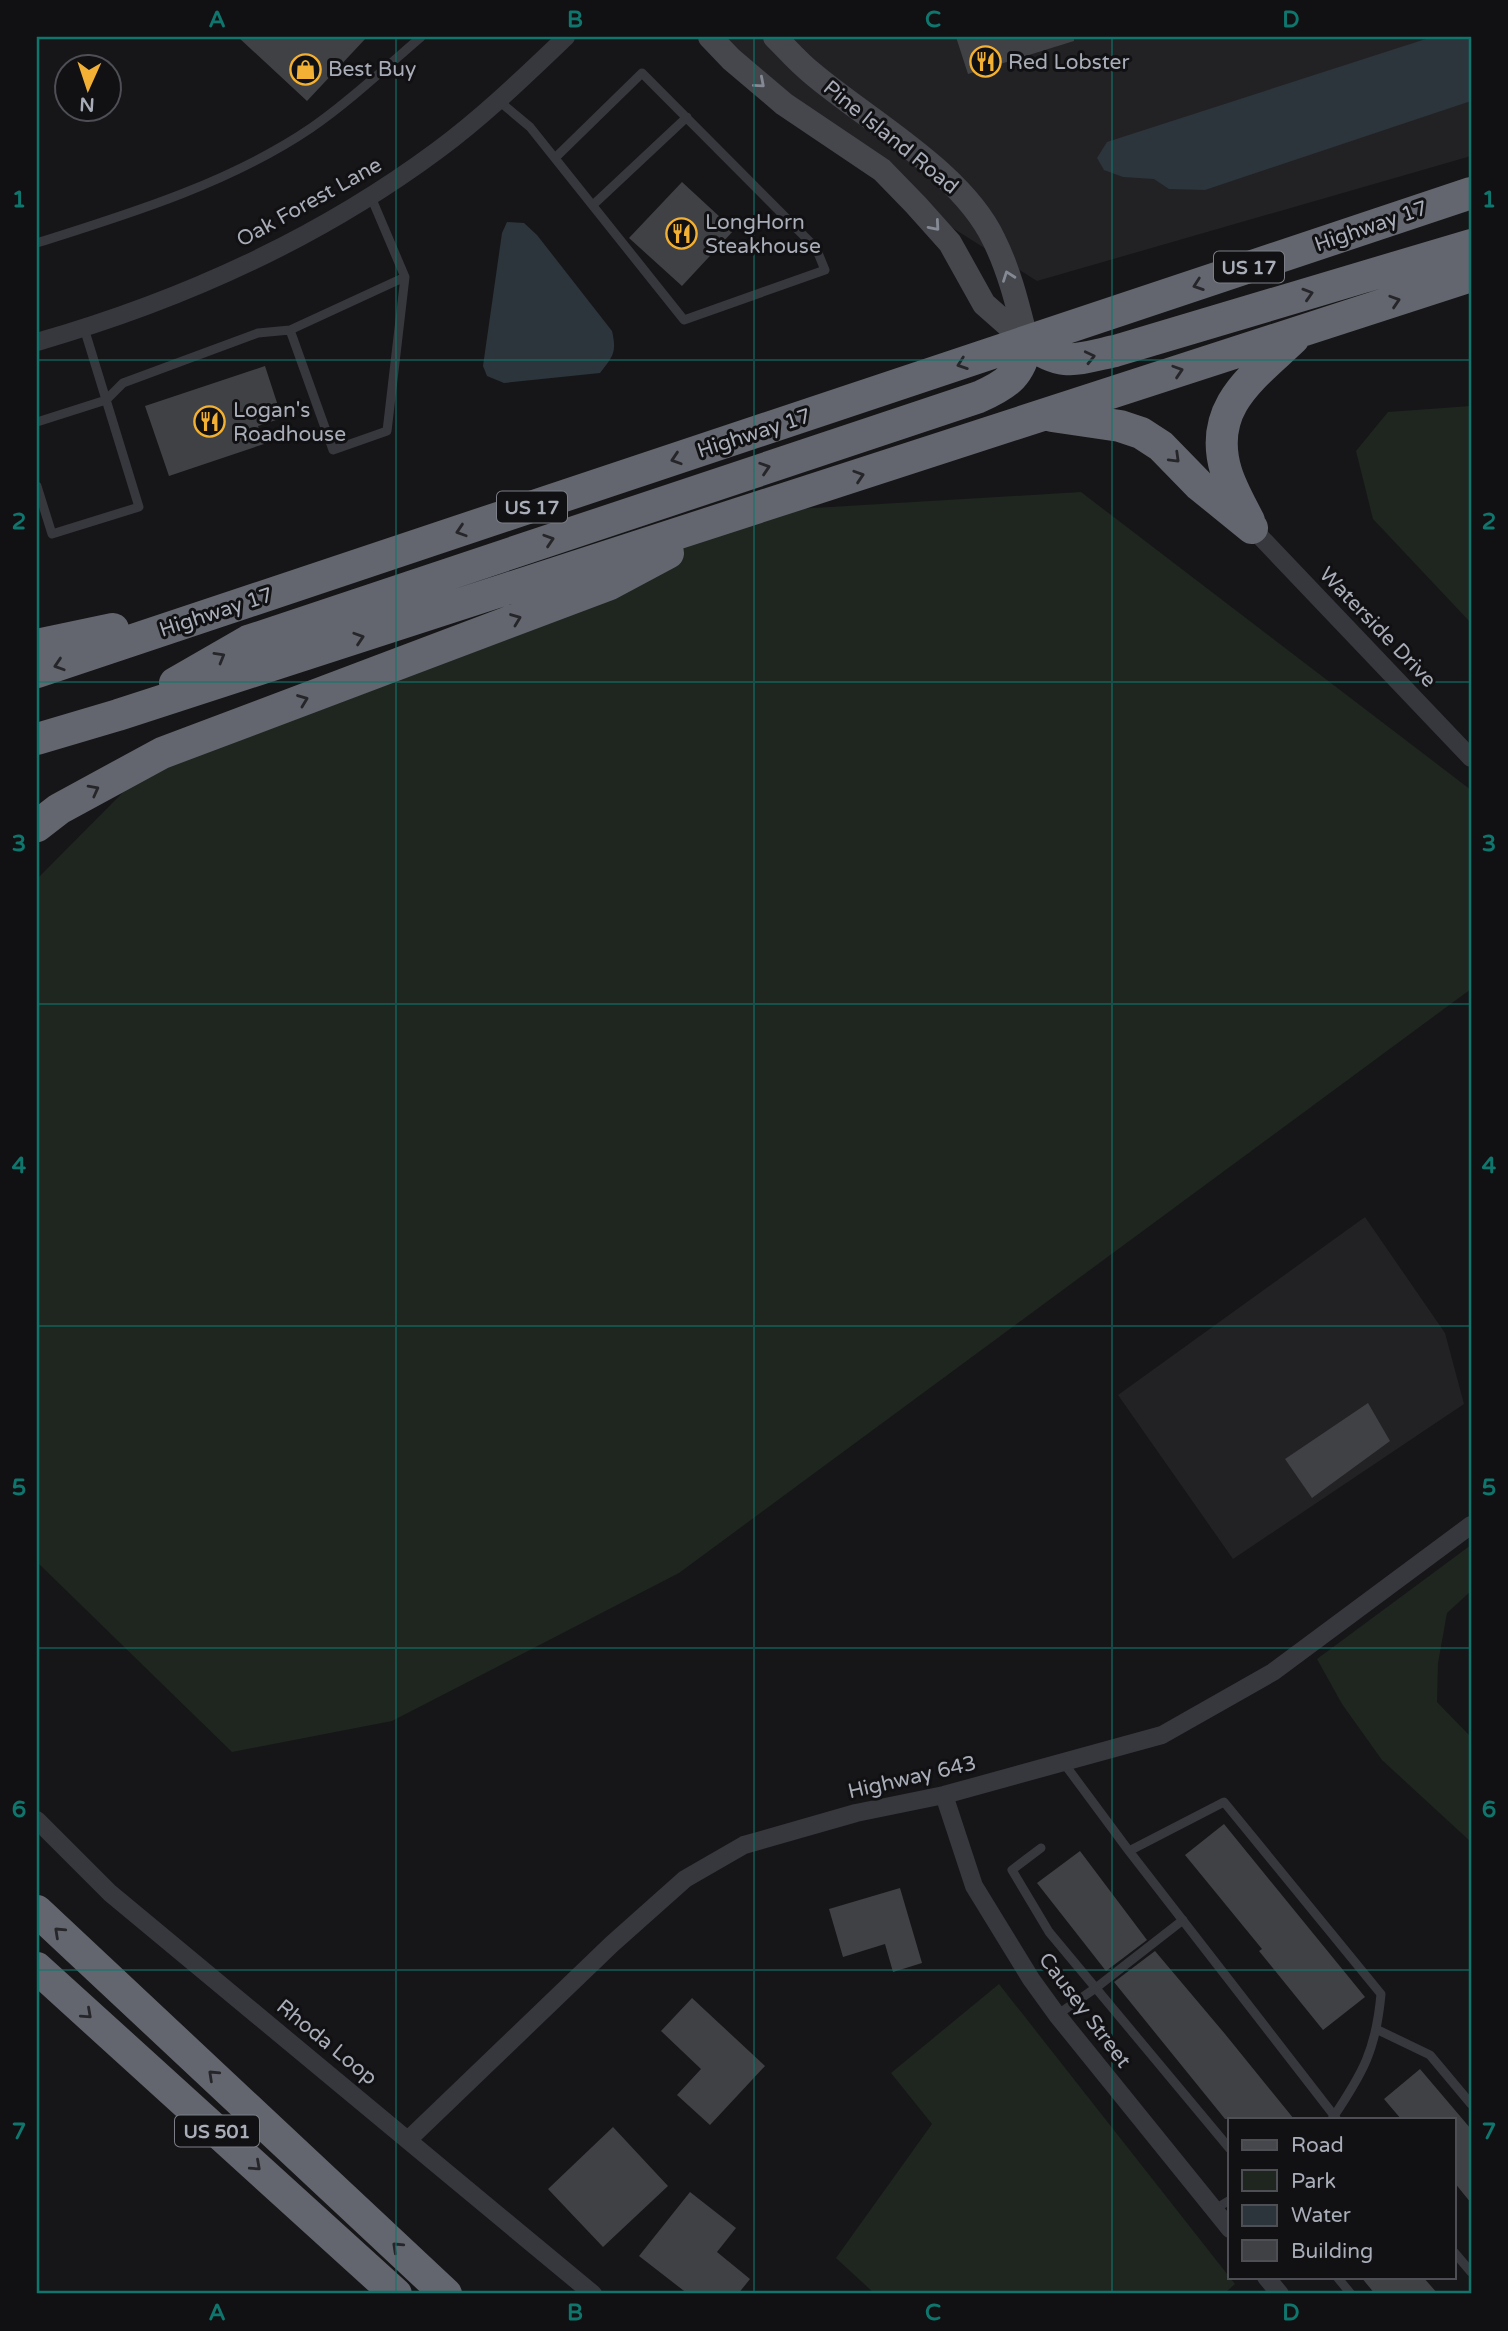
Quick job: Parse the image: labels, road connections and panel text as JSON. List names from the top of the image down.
{
  "streets": {
    "highway": ["Highway 17", "US 17", "US 501"],
    "street": [
      "Pine Island Road",
      "Oak Forest Lane",
      "Waterside Drive",
      "Highway 643",
      "Causey Street",
      "Rhoda Loop"
    ]
  },
  "crossings": [
    ["Pine Island Road", "Highway 17"],
    ["Highway 643", "Causey Street"],
    ["Highway 643", "Rhoda Loop"]
  ],
  "places": {
    "restaurant": ["Red Lobster", "LongHorn Steakhouse", "Logan's Roadhouse"],
    "shop": ["Best Buy"]
  },
  "legend": [
    "Road",
    "Park",
    "Water",
    "Building"
  ],
  "north": "bottom",
  "grid": {
    "columns": [
      "A",
      "B",
      "C",
      "D"
    ],
    "rows": [
      "1",
      "2",
      "3",
      "4",
      "5",
      "6",
      "7"
    ]
  }
}
